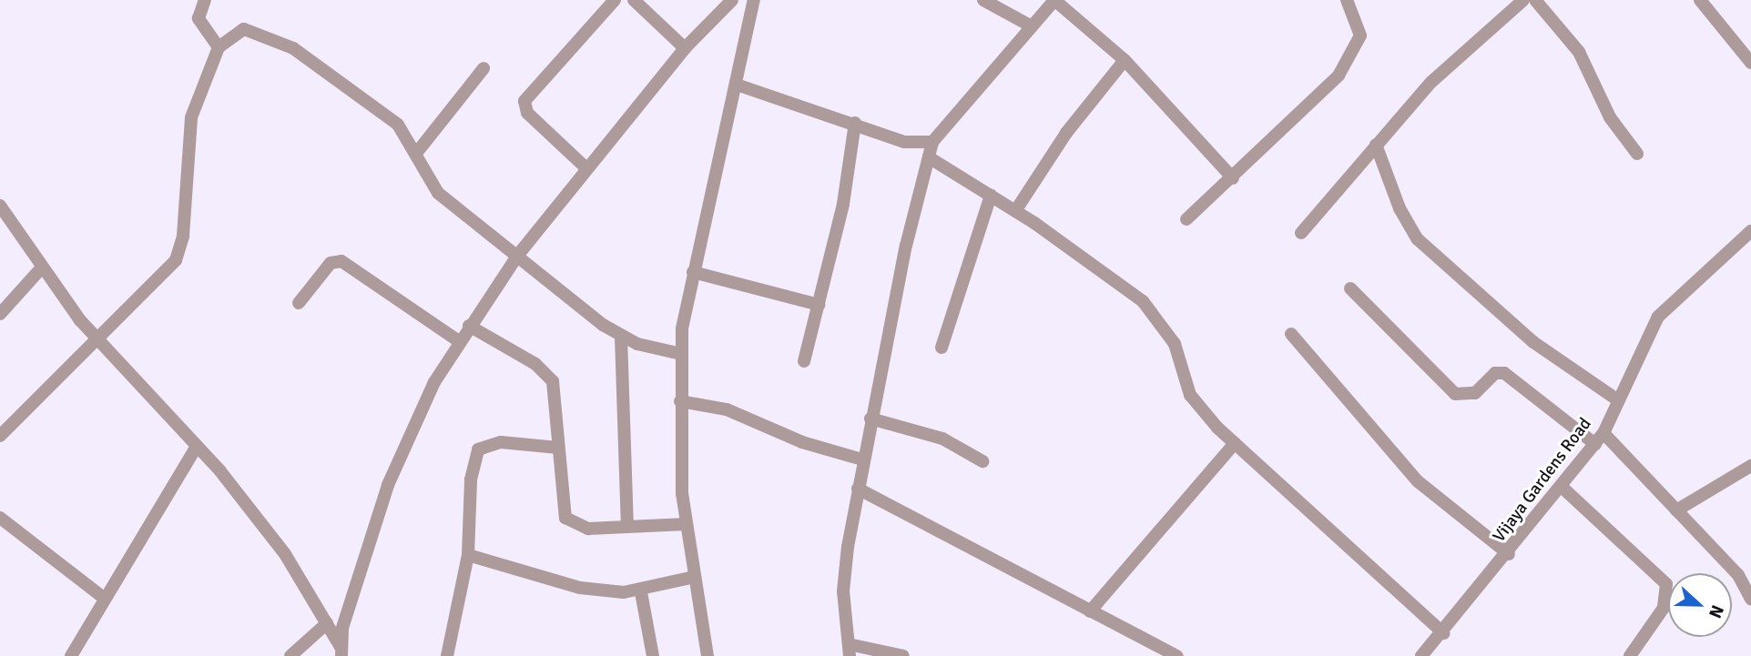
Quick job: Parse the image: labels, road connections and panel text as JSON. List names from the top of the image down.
{
  "streets": {
    "street": ["Vijaya Gardens Road"]
  },
  "north": "right"
}
